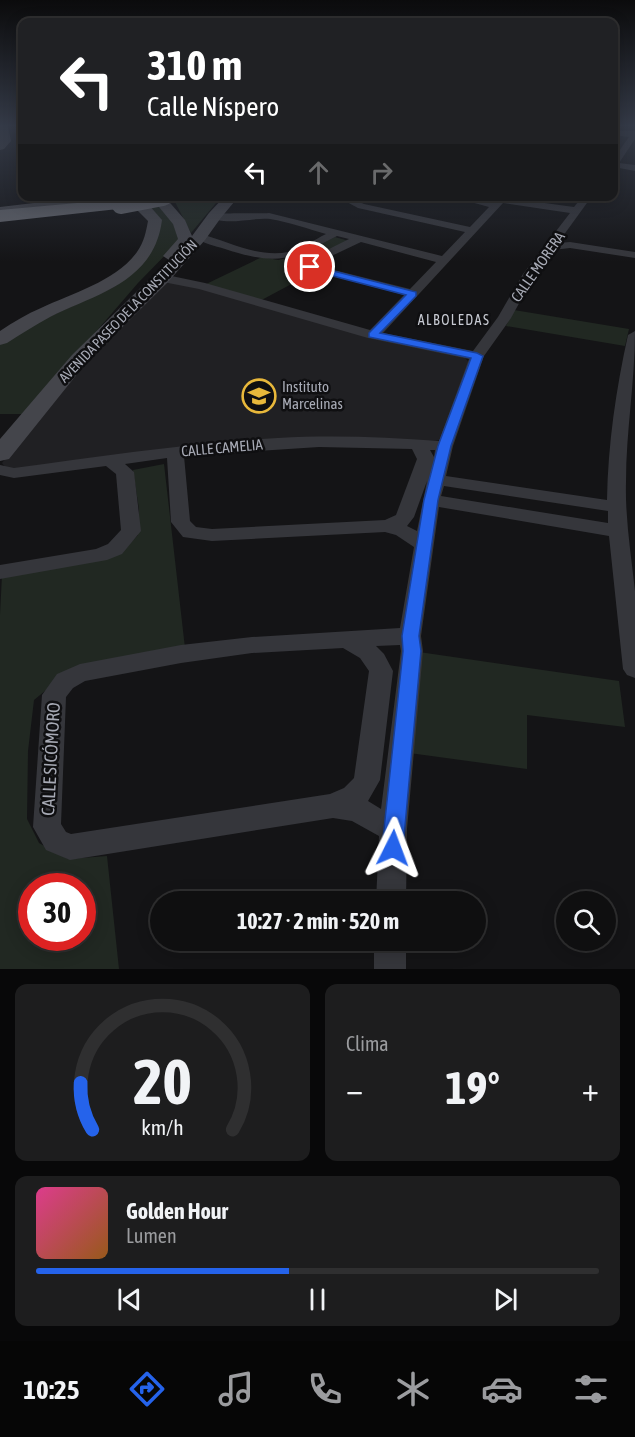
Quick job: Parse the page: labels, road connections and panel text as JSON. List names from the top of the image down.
{
  "streets": {
    "street": [
      "CALLE MORERA",
      "AVENIDA PASEO DE LA CONSTITUCIÓN",
      "CALLE CAMELIA",
      "CALLE SICÓMORO"
    ]
  },
  "crossings": [
    ["CALLE MORERA", "CALLE CAMELIA"],
    ["CALLE MORERA", "CALLE SICÓMORO"]
  ],
  "districts": ["ALBOLEDAS"],
  "places": {
    "school or university": ["Instituto Marcelinas"]
  },
  "page": {
    "turn": ["310 m", "Calle Níspero"],
    "limit": "30",
    "trip": "10:27 · 2 min · 520 m",
    "tile": "Clima",
    "heat": ["−", "19°", "+"],
    "song": ["Golden Hour", "Lumen"],
    "tabs": "10:25",
    "gauge": ["20", "km/h"]
  }
}
